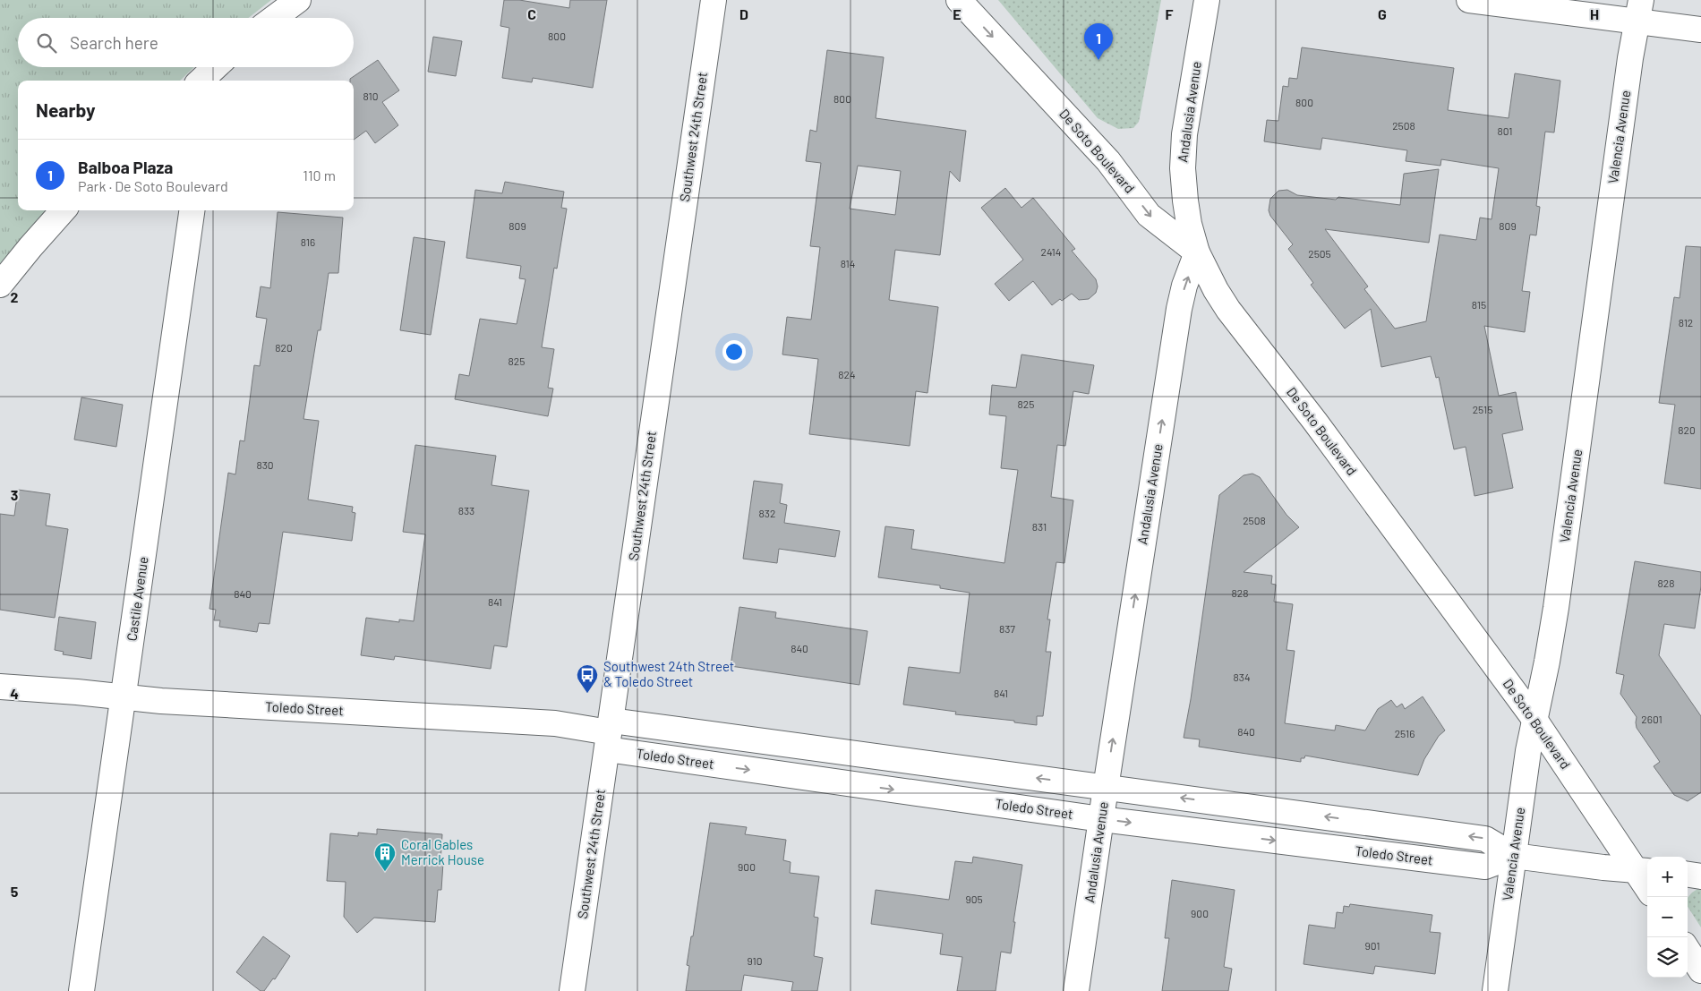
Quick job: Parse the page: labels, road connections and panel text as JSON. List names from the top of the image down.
{
  "streets": {
    "street": [
      "Andalusia Avenue",
      "Southwest 24th Street",
      "Valencia Avenue",
      "De Soto Boulevard",
      "Castile Avenue",
      "Toledo Street"
    ]
  },
  "crossings": [
    ["Andalusia Avenue", "De Soto Boulevard"],
    ["Andalusia Avenue", "Toledo Street"],
    ["Southwest 24th Street", "Toledo Street"],
    ["Valencia Avenue", "De Soto Boulevard"],
    ["Valencia Avenue", "Toledo Street"],
    ["De Soto Boulevard", "Toledo Street"],
    ["Castile Avenue", "Toledo Street"]
  ],
  "one_way": ["Andalusia Avenue"],
  "places": {
    "bus stop": ["Southwest 24th Street & Toledo Street"],
    "building": ["Coral Gables Merrick House"]
  },
  "house_numbers": [
    "800",
    "810",
    "800",
    "800",
    "2508",
    "801",
    "809",
    "809",
    "816",
    "2414",
    "2505",
    "814",
    "815",
    "812",
    "820",
    "825",
    "824",
    "825",
    "2515",
    "820",
    "830",
    "833",
    "832",
    "2508",
    "831",
    "828",
    "828",
    "840",
    "841",
    "837",
    "840",
    "834",
    "841",
    "2601",
    "840",
    "2516",
    "900",
    "905",
    "900",
    "901",
    "910"
  ],
  "page": {
    "search": "Search here",
    "pins": "1",
    "heading": "Nearby",
    "list": [
      {
        "mark": "1",
        "name": "Balboa Plaza",
        "note": "Park · De Soto Boulevard",
        "value": "110 m"
      }
    ],
    "map_buttons": ["+", "−"]
  },
  "grid": {
    "columns": [
      "C",
      "D",
      "E",
      "F",
      "G",
      "H"
    ],
    "rows": [
      "2",
      "3",
      "4",
      "5"
    ]
  }
}
